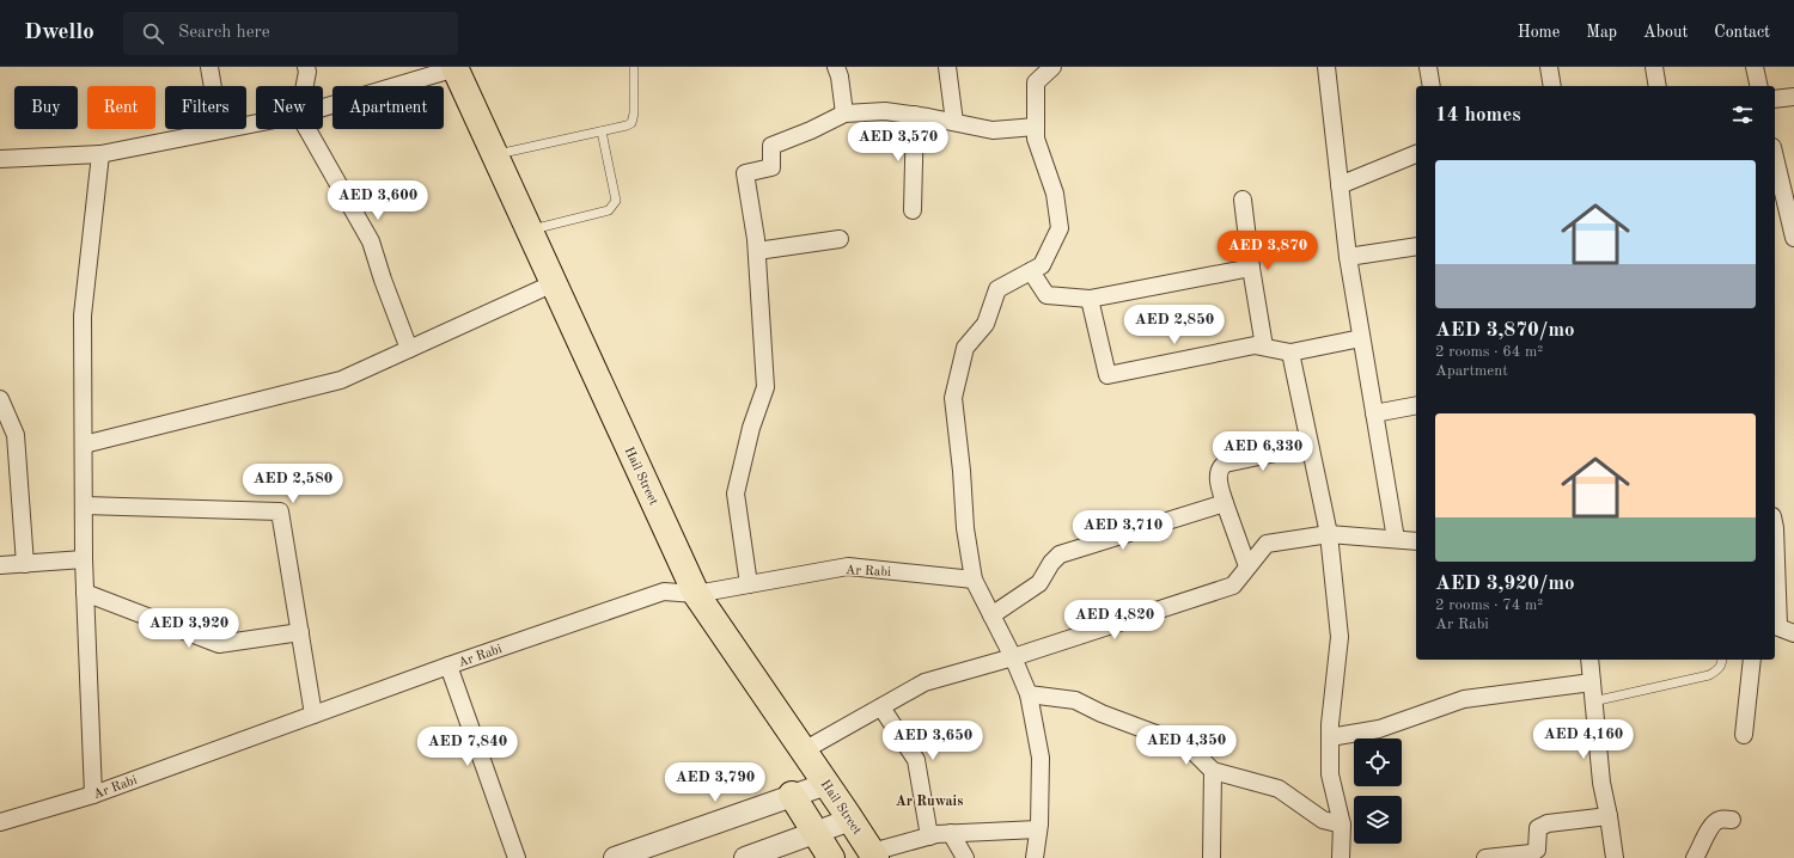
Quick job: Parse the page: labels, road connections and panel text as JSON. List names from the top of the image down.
{
  "streets": {
    "main road": ["Hail Street"],
    "street": ["Ar Rabi"]
  },
  "crossings": [
    ["Hail Street", "Ar Rabi"]
  ],
  "districts": ["Ar Ruwais"],
  "page": {
    "header": "Dwello",
    "search": "Search here",
    "nav": [
      "Home",
      "Map",
      "About",
      "Contact"
    ],
    "chip": [
      "Buy",
      "Rent",
      "Filters",
      "New",
      "Apartment"
    ],
    "heading": "14 homes",
    "price": [
      "AED 3,570",
      "AED 3,600",
      "AED 3,870",
      "AED 2,850",
      "AED 6,330",
      "AED 2,580",
      "AED 3,710",
      "AED 4,820",
      "AED 3,920",
      "AED 4,160",
      "AED 3,650",
      "AED 4,350",
      "AED 7,840",
      "AED 3,790"
    ],
    "list": [
      {
        "name": "AED 3,870/mo",
        "note": "2 rooms · 64 m² · Apartment"
      },
      {
        "name": "AED 3,920/mo",
        "note": "2 rooms · 74 m² · Ar Rabi"
      }
    ]
  }
}
